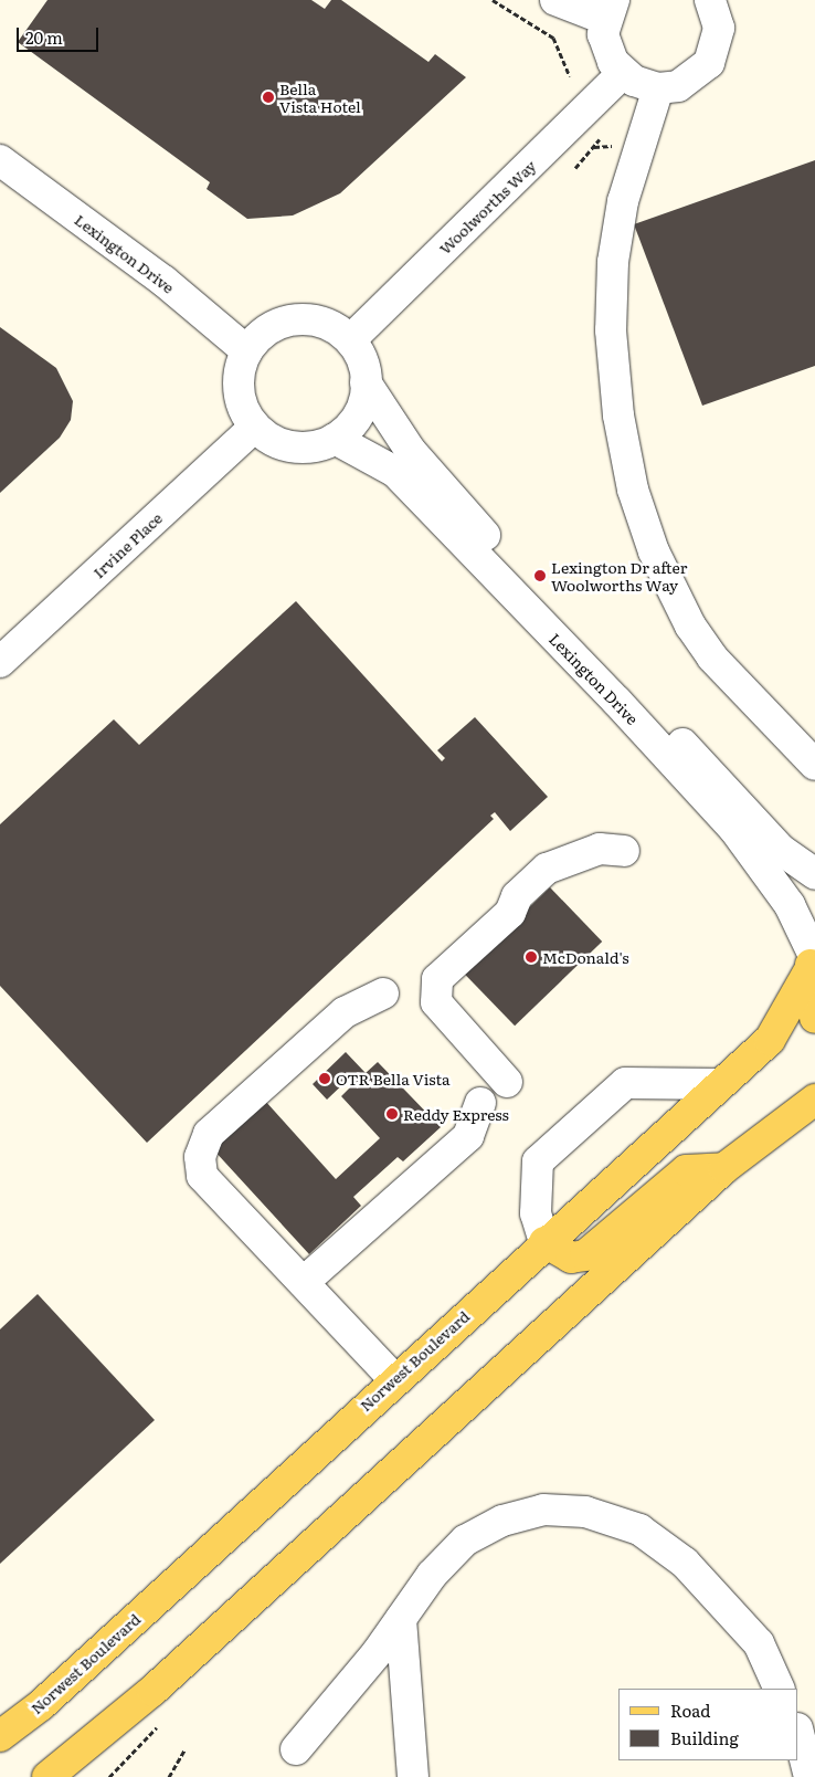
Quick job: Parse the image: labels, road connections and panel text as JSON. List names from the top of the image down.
{
  "streets": {
    "main road": ["Norwest Boulevard"],
    "street": ["Woolworths Way", "Lexington Drive", "Irvine Place"]
  },
  "crossings": [
    ["Woolworths Way", "Lexington Drive"],
    ["Woolworths Way", "Irvine Place"],
    ["Lexington Drive", "Irvine Place"],
    ["Lexington Drive", "Norwest Boulevard"]
  ],
  "places": [
    "Bella Vista Hotel",
    "Lexington Dr after Woolworths Way",
    "McDonald's",
    "OTR Bella Vista",
    "Reddy Express"
  ],
  "legend": ["Road", "Building"],
  "scale_bar": "20 m"
}
